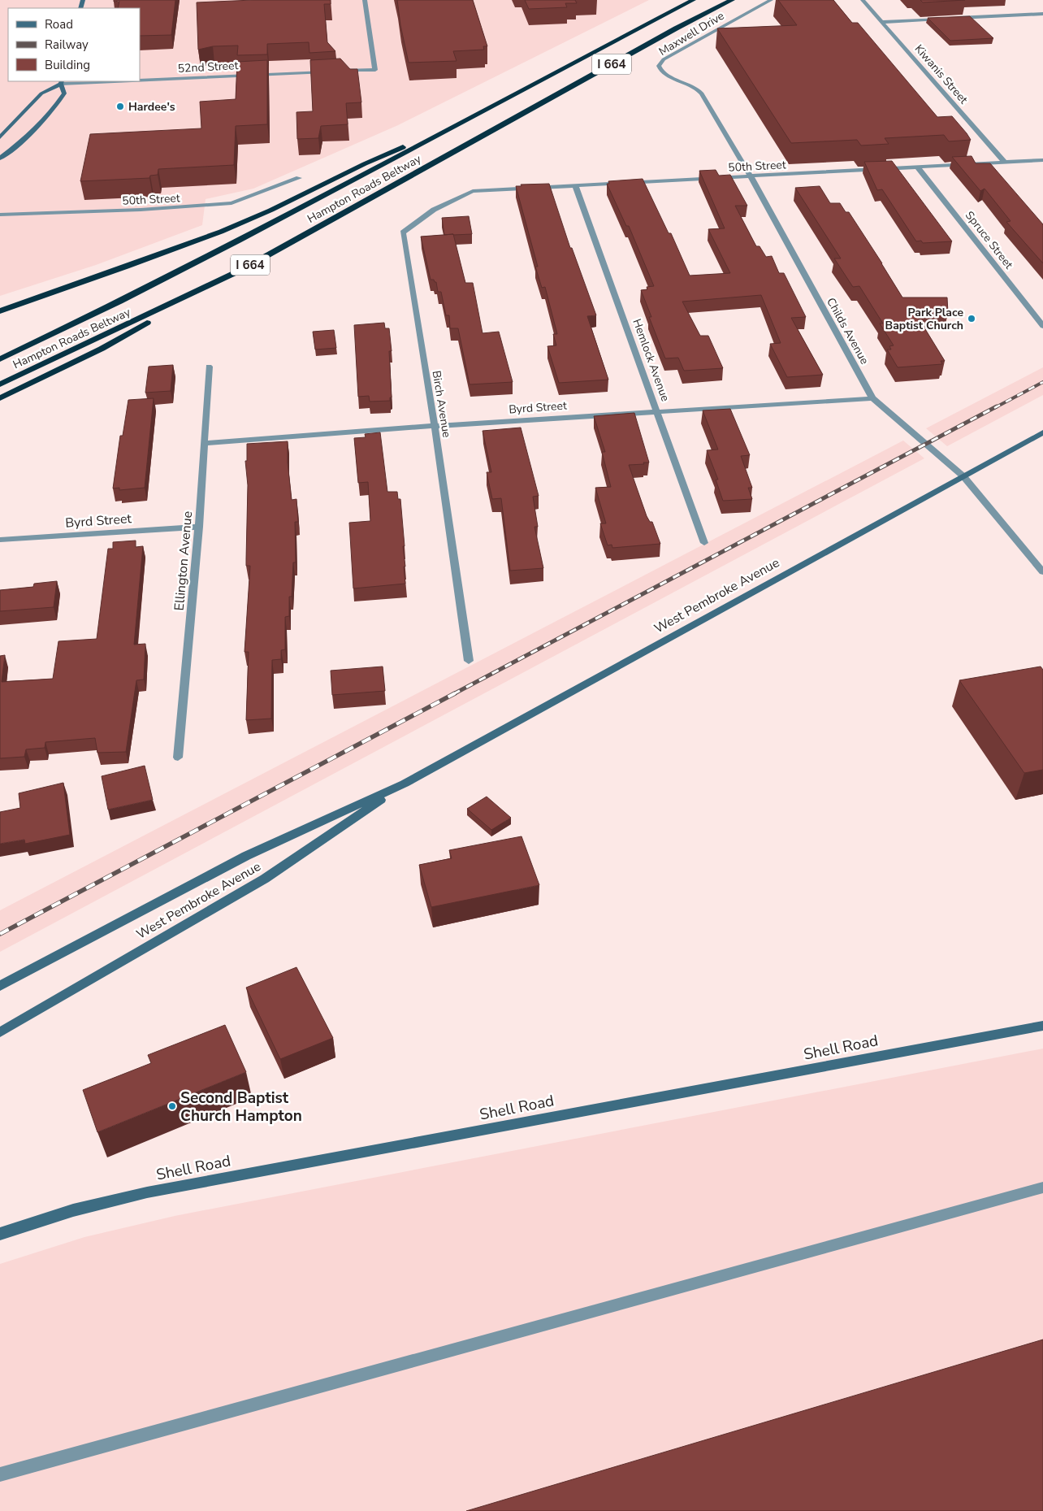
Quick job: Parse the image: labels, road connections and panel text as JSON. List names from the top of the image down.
{
  "streets": {
    "highway": ["I 664", "Hampton Roads Beltway"],
    "main road": ["West Pembroke Avenue", "Shell Road"],
    "street": [
      "Maxwell Drive",
      "52nd Street",
      "Kiwanis Street",
      "50th Street",
      "Spruce Street",
      "Childs Avenue",
      "Hemlock Avenue",
      "Birch Avenue",
      "Byrd Street",
      "Ellington Avenue"
    ]
  },
  "crossings": [
    ["Maxwell Drive", "Childs Avenue"],
    ["Kiwanis Street", "50th Street"],
    ["50th Street", "Spruce Street"],
    ["50th Street", "Childs Avenue"],
    ["50th Street", "Hemlock Avenue"],
    ["50th Street", "Birch Avenue"],
    ["Childs Avenue", "Byrd Street"],
    ["Childs Avenue", "West Pembroke Avenue"],
    ["Hemlock Avenue", "Byrd Street"],
    ["Birch Avenue", "Byrd Street"],
    ["Byrd Street", "Ellington Avenue"]
  ],
  "places": ["Hardee's", "Park Place Baptist Church", "Second Baptist Church Hampton"],
  "legend": ["Road", "Railway", "Building"]
}
